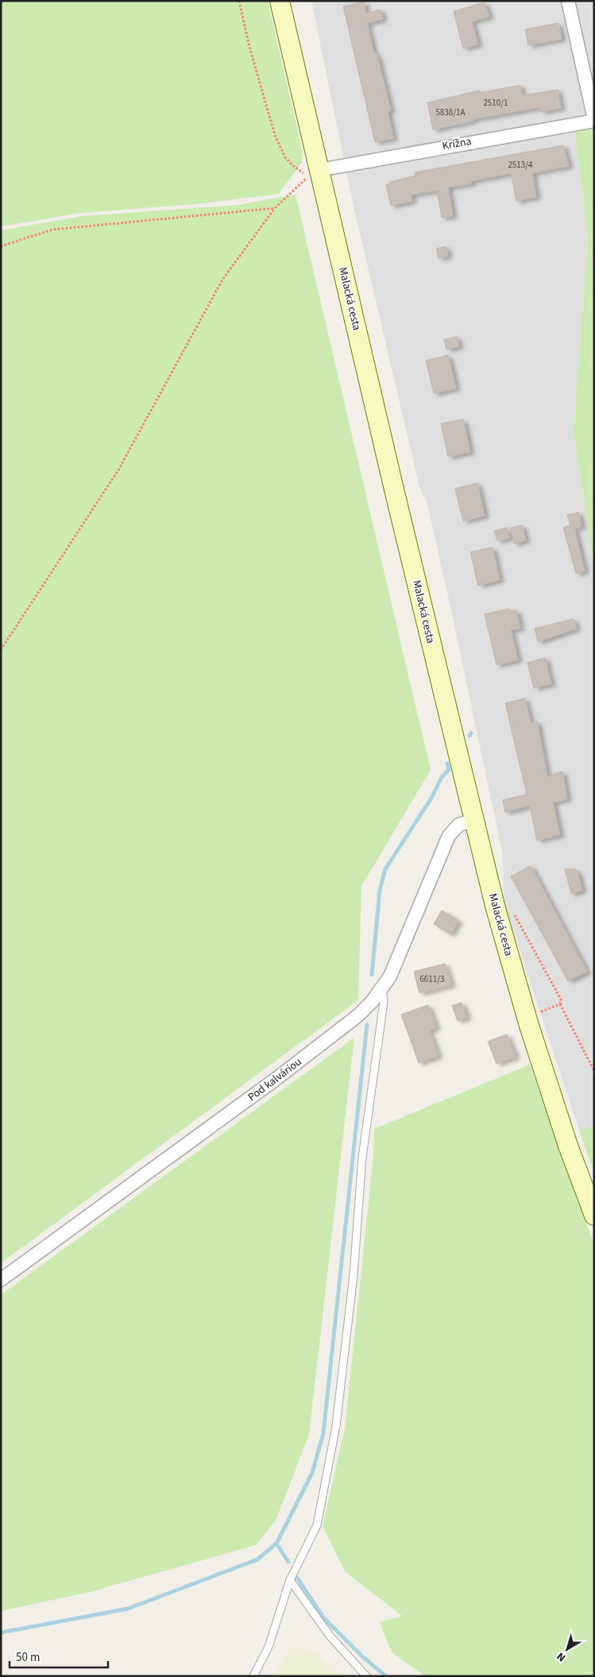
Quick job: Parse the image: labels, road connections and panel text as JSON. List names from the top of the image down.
{
  "streets": {
    "main road": ["Malacká cesta"],
    "street": ["Krížna", "Pod kalváriou"]
  },
  "crossings": [
    ["Krížna", "Malacká cesta"],
    ["Malacká cesta", "Pod kalváriou"]
  ],
  "house_numbers": [
    "2510/1",
    "5838/1A",
    "2513/4",
    "6611/3"
  ],
  "scale_bar": "50 m",
  "north": "bottom left"
}
